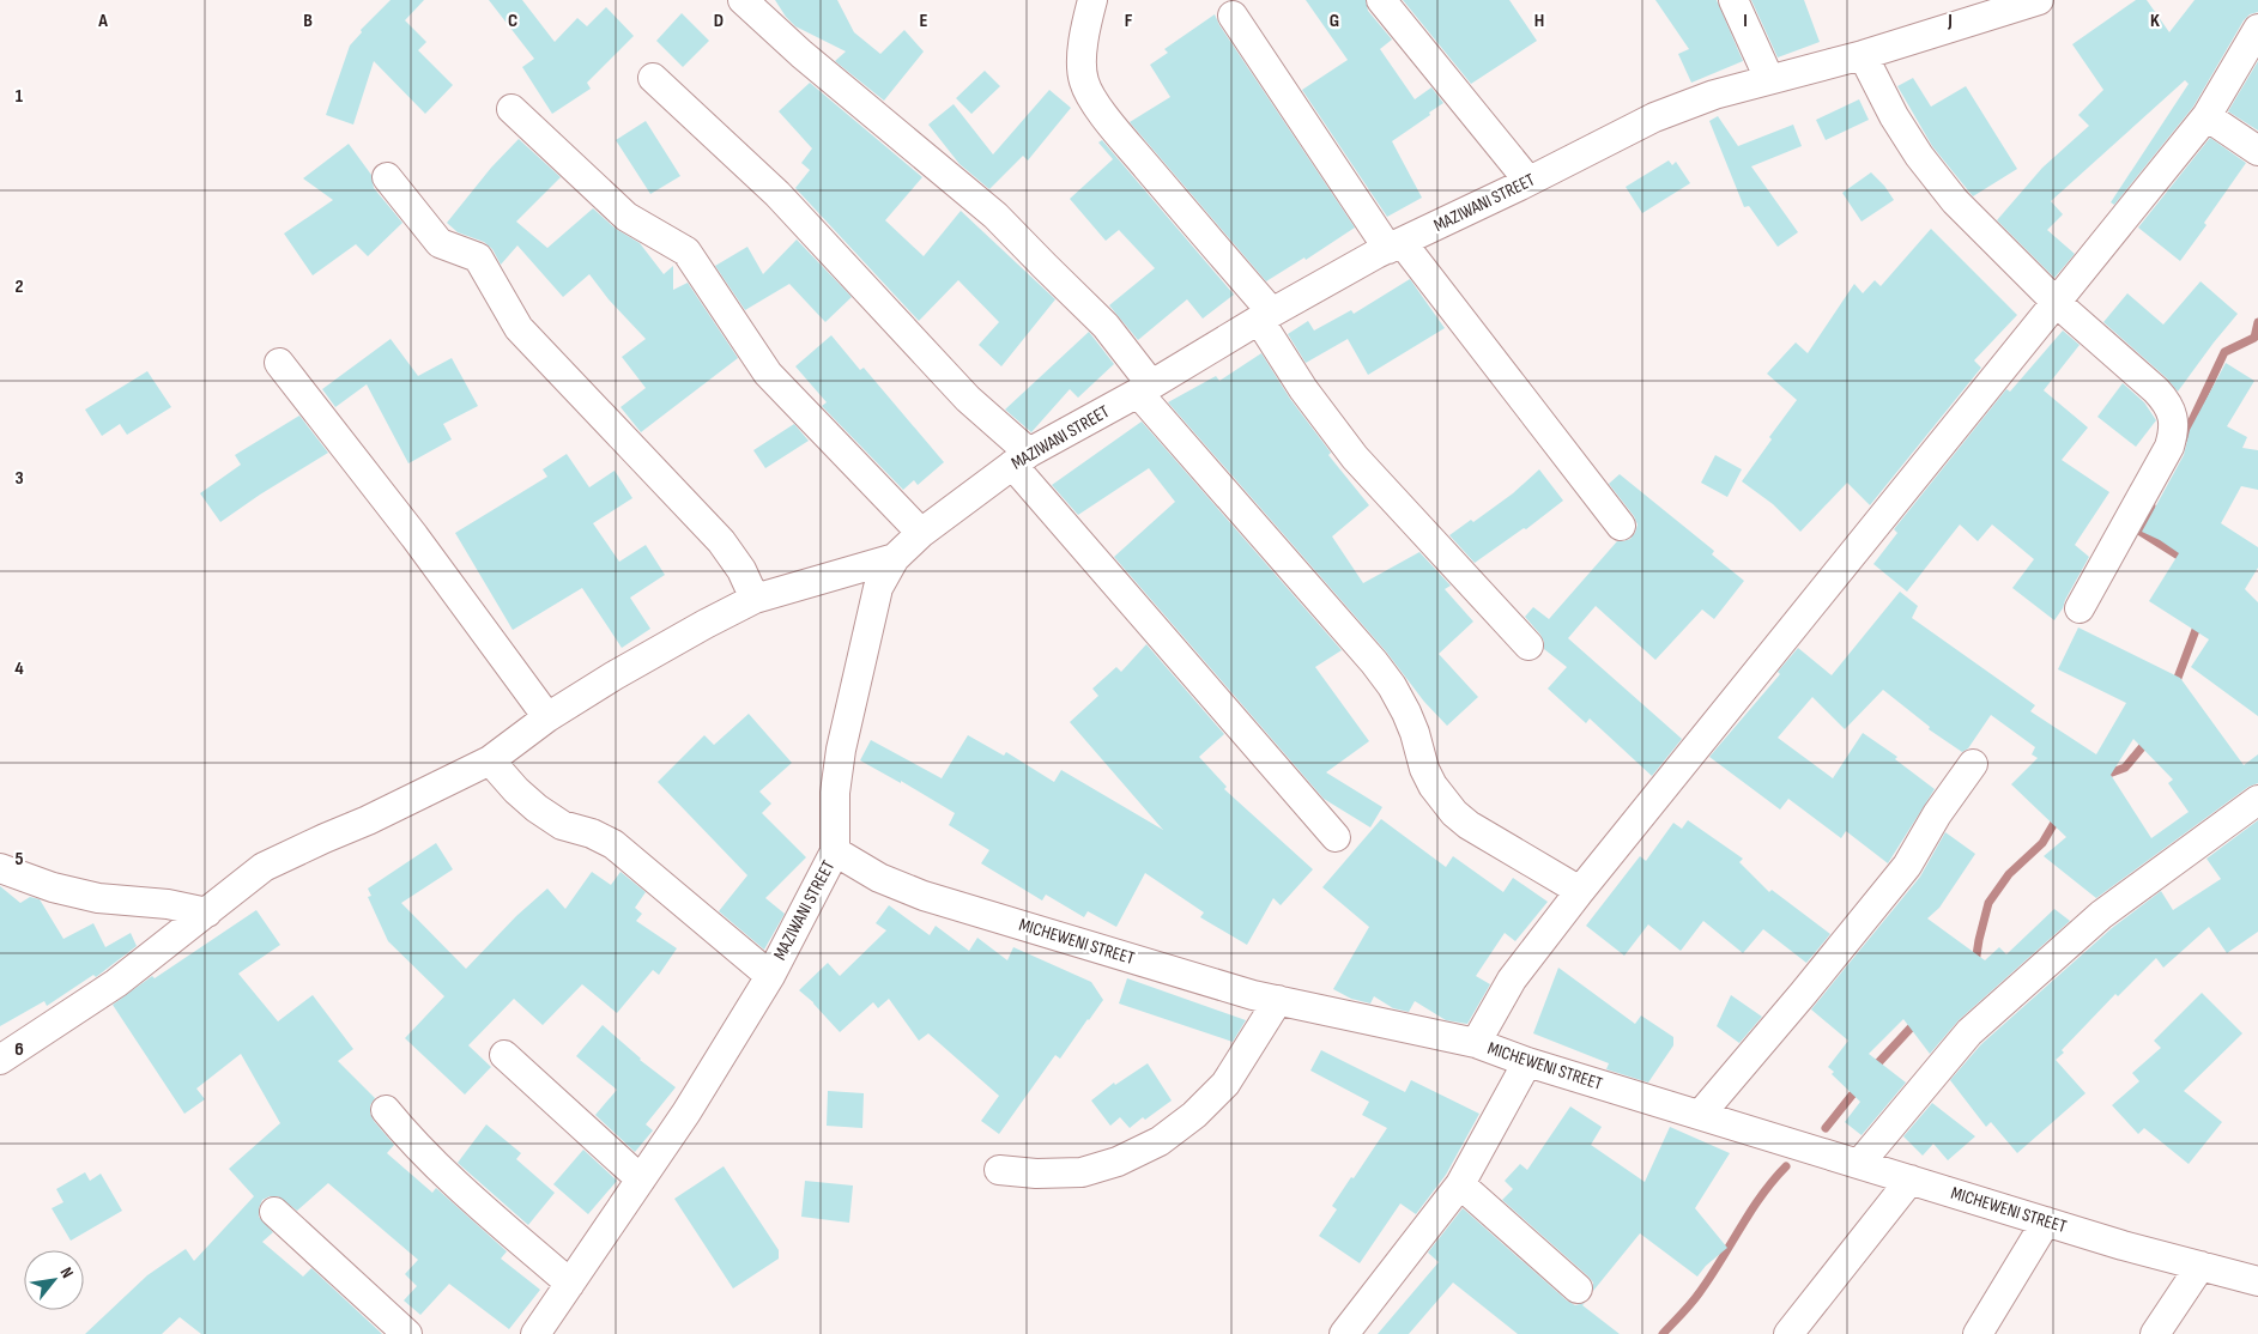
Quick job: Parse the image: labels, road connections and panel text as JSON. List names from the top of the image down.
{
  "streets": {
    "street": ["MAZIWANI STREET", "MICHEWENI STREET"]
  },
  "crossings": [
    ["MAZIWANI STREET", "MICHEWENI STREET"]
  ],
  "north": "top right",
  "grid": {
    "columns": [
      "A",
      "B",
      "C",
      "D",
      "E",
      "F",
      "G",
      "H",
      "I",
      "J",
      "K"
    ],
    "rows": [
      "1",
      "2",
      "3",
      "4",
      "5",
      "6"
    ]
  }
}
